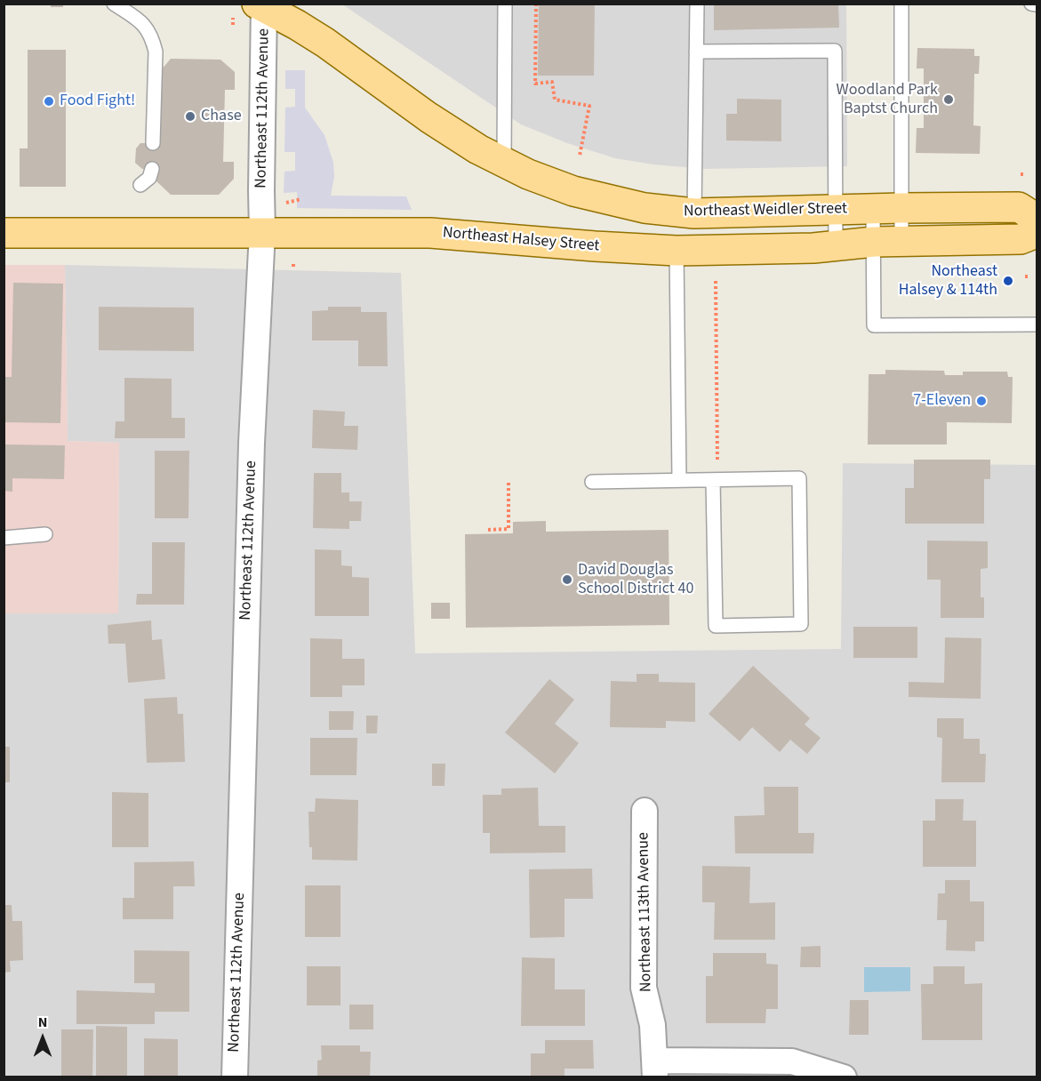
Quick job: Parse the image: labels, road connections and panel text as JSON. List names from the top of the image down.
{
  "streets": {
    "main road": ["Northeast Weidler Street", "Northeast Halsey Street"],
    "street": ["Northeast 112th Avenue", "Northeast 113th Avenue"]
  },
  "crossings": [
    ["Northeast 112th Avenue", "Northeast Weidler Street"],
    ["Northeast 112th Avenue", "Northeast Halsey Street"]
  ],
  "places": [
    "Woodland Park Baptst Church",
    "Food Fight!",
    "Chase",
    "Northeast Halsey & 114th",
    "7-Eleven",
    "David Douglas School District 40"
  ],
  "north": "top"
}
